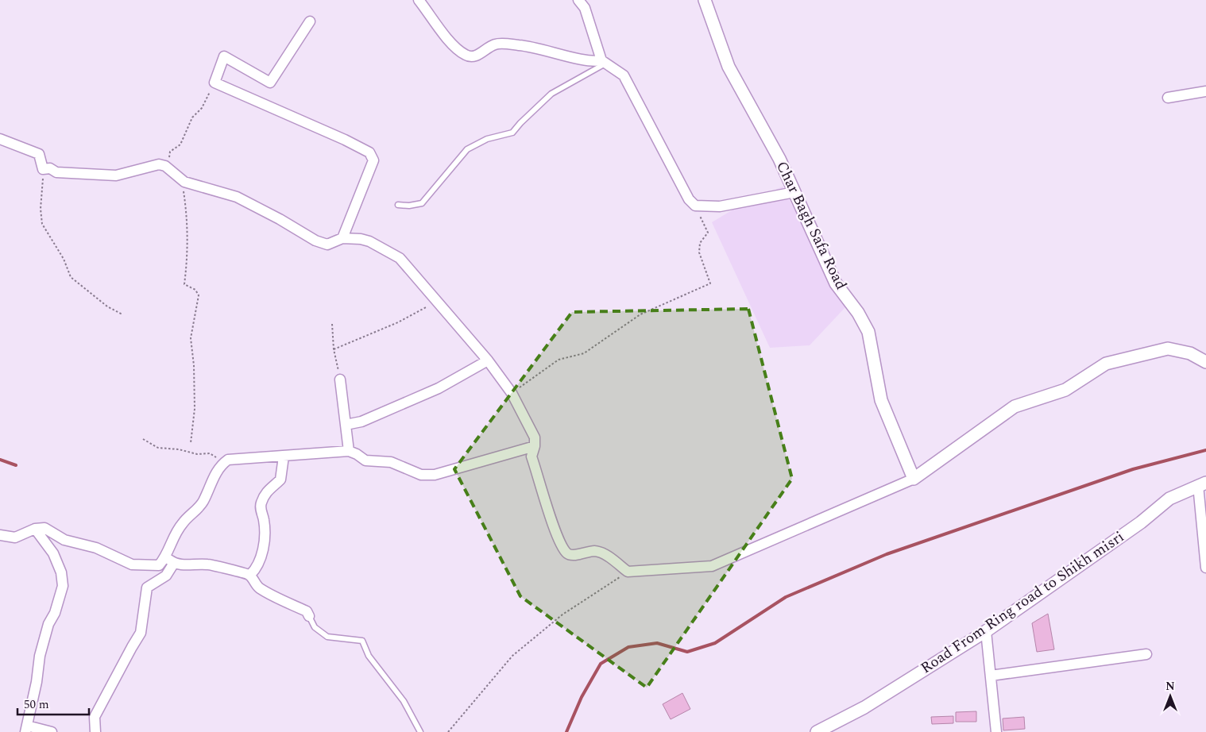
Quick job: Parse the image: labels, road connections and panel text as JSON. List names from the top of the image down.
{
  "streets": {
    "street": ["Char Bagh Safa Road", "Road From Ring road to Shikh misri"]
  },
  "scale_bar": "50 m",
  "north": "top"
}
